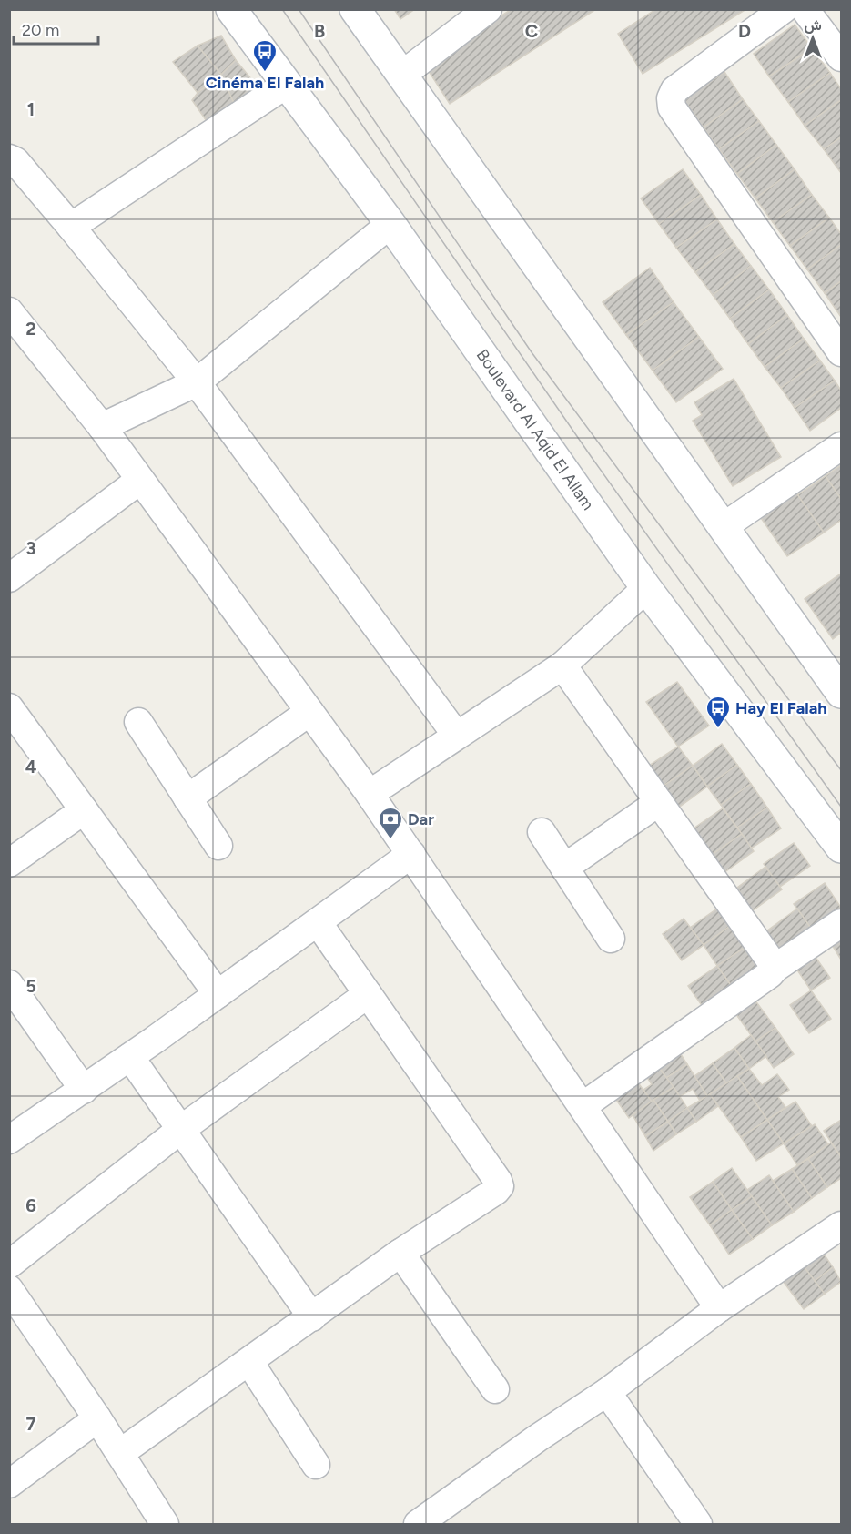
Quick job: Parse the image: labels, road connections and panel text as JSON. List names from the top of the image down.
{
  "streets": {
    "main road": ["Boulevard Al Aqid El Allam"]
  },
  "places": {
    "bus stop": ["Cinéma El Falah", "Hay El Falah"],
    "bank": ["Dar"]
  },
  "scale_bar": "20 m",
  "north": "top",
  "grid": {
    "columns": ["B", "C", "D"],
    "rows": [
      "1",
      "2",
      "3",
      "4",
      "5",
      "6",
      "7"
    ]
  }
}
